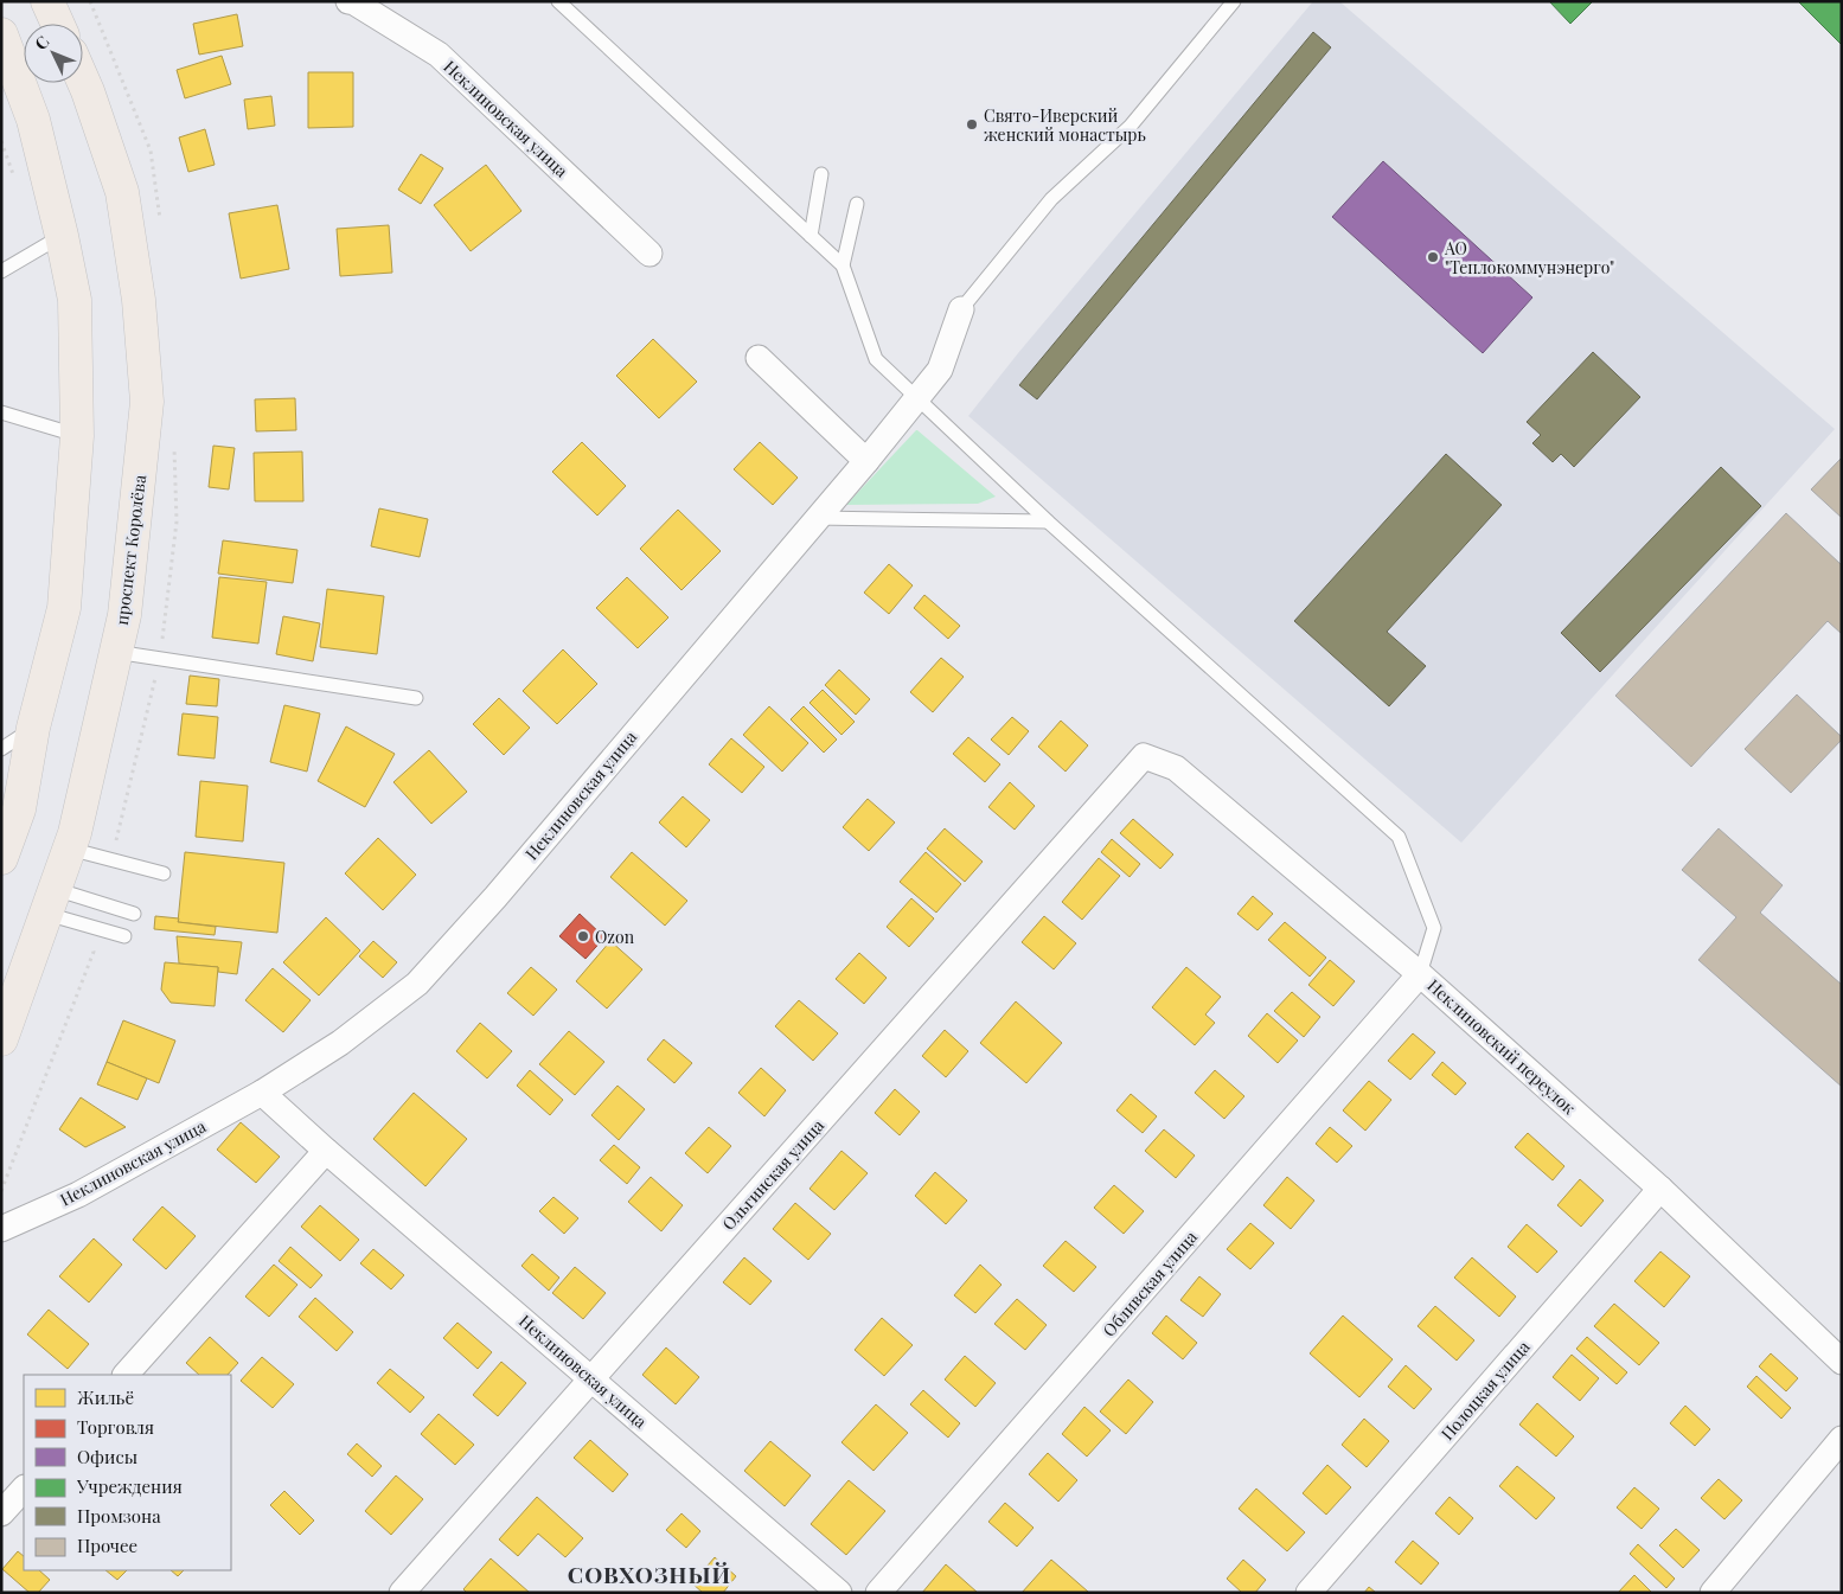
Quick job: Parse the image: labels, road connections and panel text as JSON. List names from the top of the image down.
{
  "streets": {
    "main road": ["проспект Королёва"],
    "street": [
      "Неклиновская улица",
      "Неклиновский переулок",
      "Ольгинская улица",
      "Обливская улица",
      "Полоцкая улица"
    ]
  },
  "crossings": [
    ["Неклиновская улица", "Ольгинская улица"],
    ["Неклиновский переулок", "Ольгинская улица"],
    ["Неклиновский переулок", "Обливская улица"],
    ["Неклиновский переулок", "Полоцкая улица"]
  ],
  "districts": ["СОВХОЗНЫЙ"],
  "places": ["Свято-Иверский женский монастырь", "АО \"Теплокоммунэнерго\"", "Ozon"],
  "legend": [
    "Жильё",
    "Торговля",
    "Офисы",
    "Учреждения",
    "Промзона",
    "Прочее"
  ],
  "north": "top left"
}
